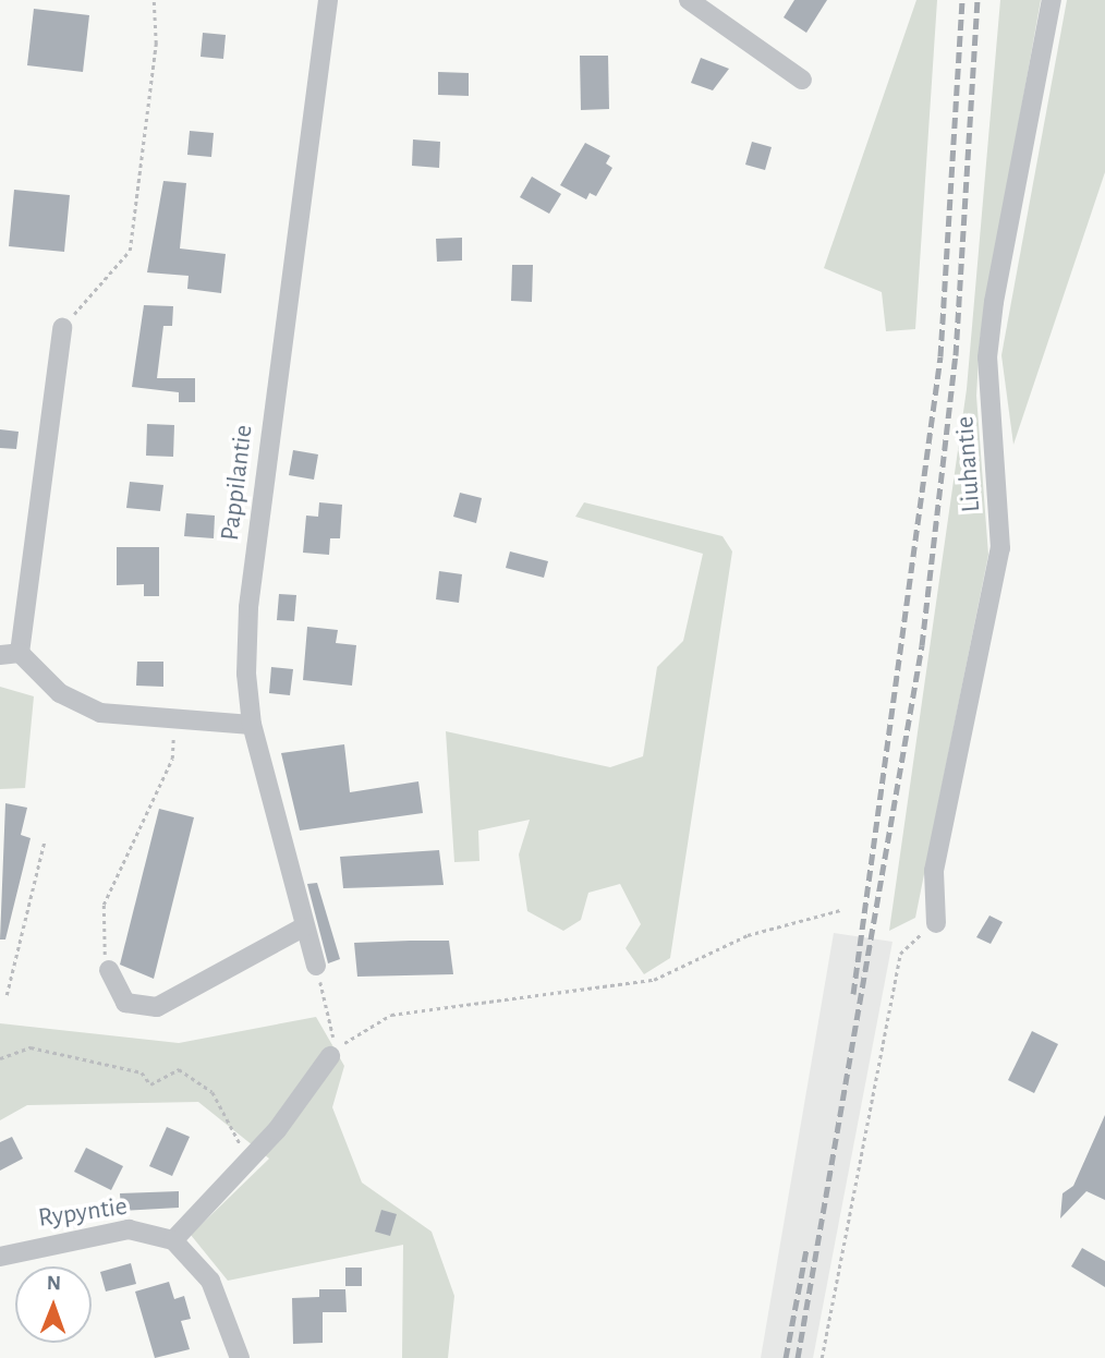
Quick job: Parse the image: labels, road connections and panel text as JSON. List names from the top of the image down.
{
  "streets": {
    "street": ["Liuhantie", "Pappilantie", "Rypyntie"]
  },
  "north": "top"
}
